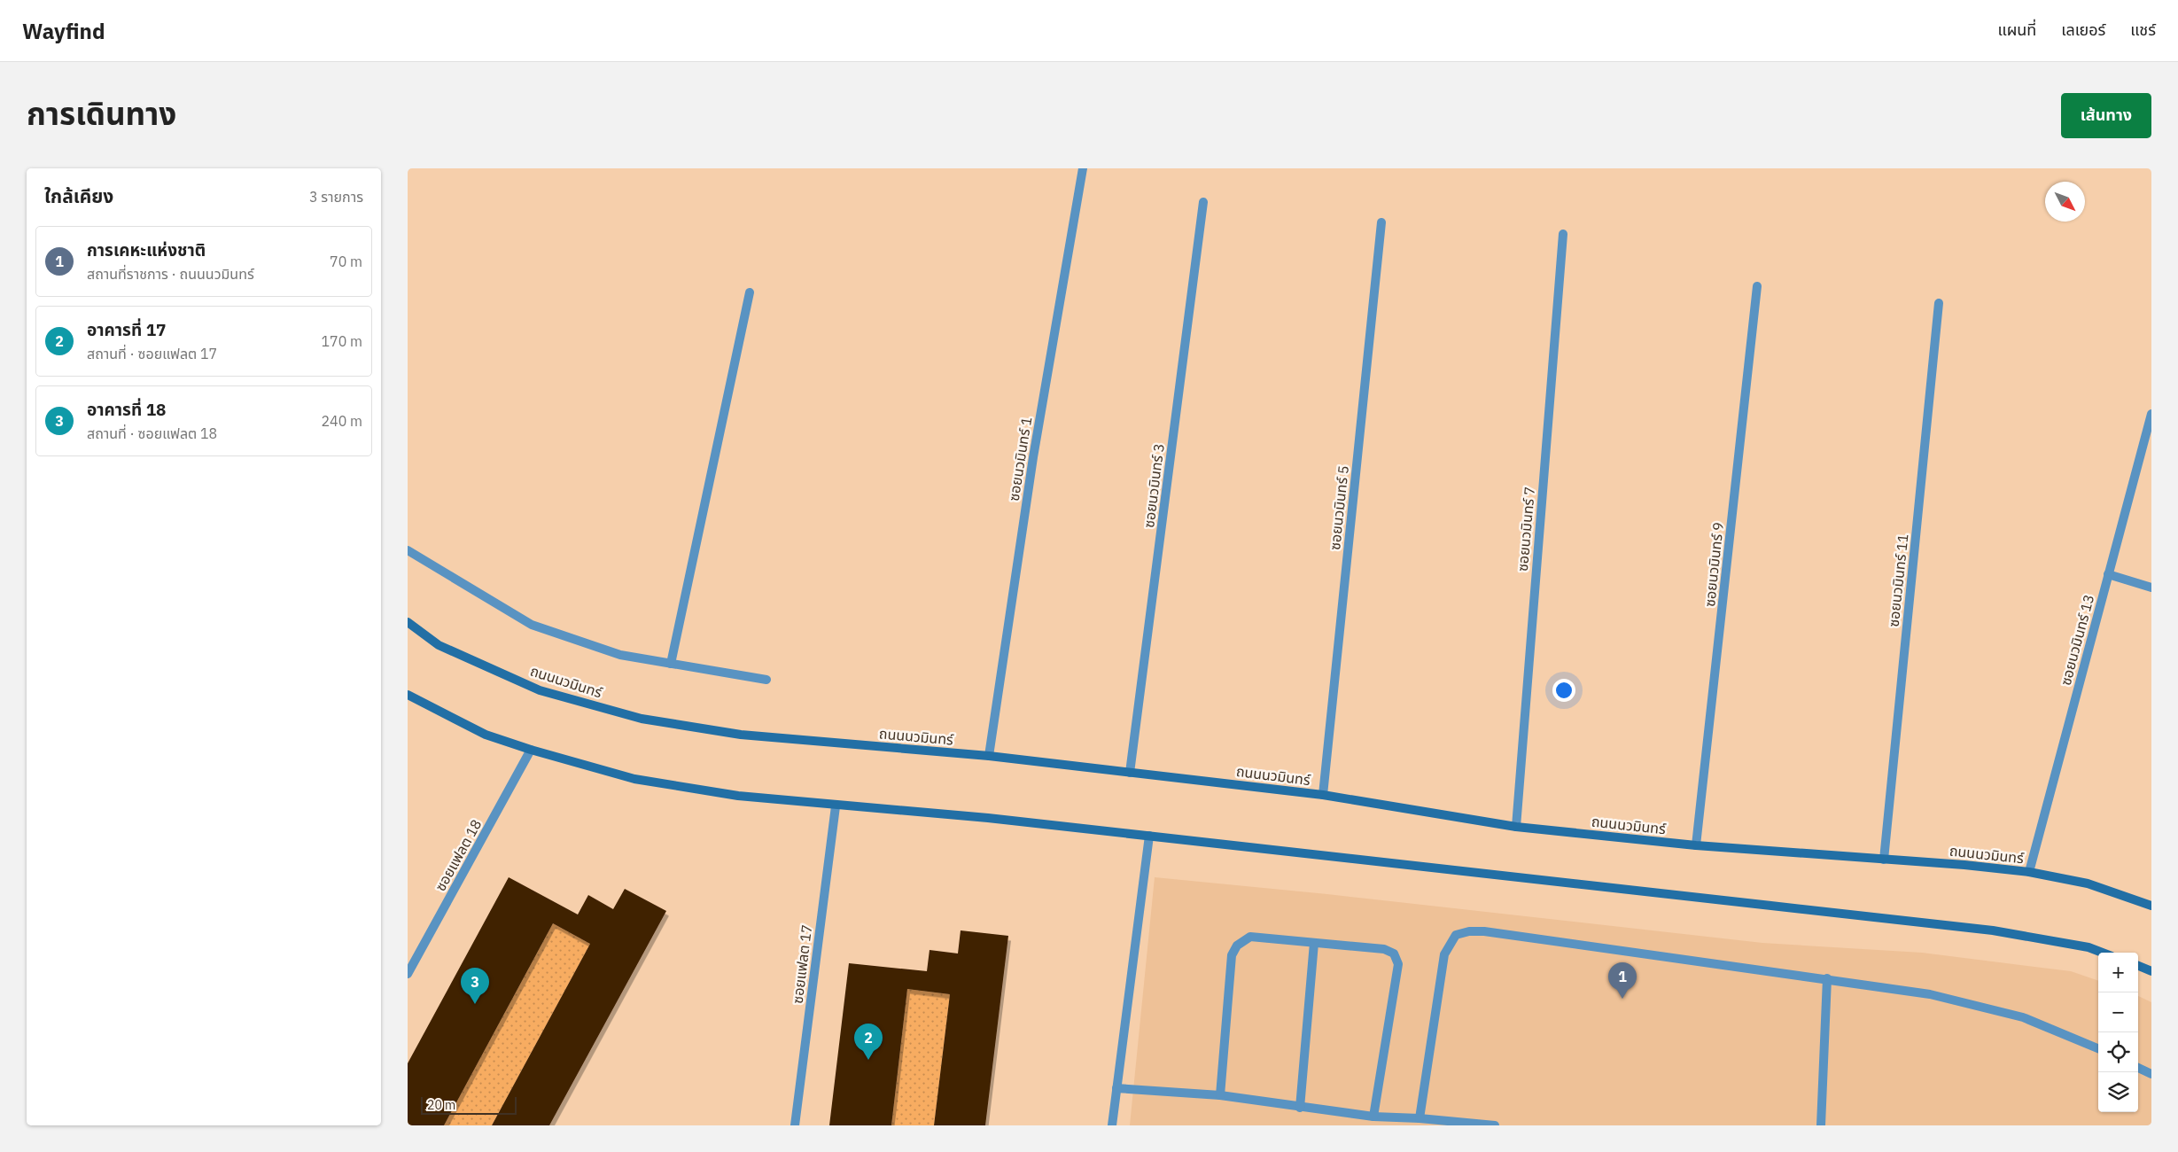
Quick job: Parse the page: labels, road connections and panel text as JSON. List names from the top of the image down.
{
  "streets": {
    "main road": ["ถนนนวมินทร์"],
    "street": [
      "ซอยนวมินทร์ 1",
      "ซอยนวมินทร์ 3",
      "ซอยนวมินทร์ 5",
      "ซอยนวมินทร์ 7",
      "ซอยนวมินทร์ 9",
      "ซอยนวมินทร์ 11",
      "ซอยนวมินทร์ 13",
      "ซอยแฟลต 18",
      "ซอยแฟลต 17"
    ]
  },
  "crossings": [
    ["ซอยนวมินทร์ 1", "ถนนนวมินทร์"],
    ["ซอยนวมินทร์ 3", "ถนนนวมินทร์"],
    ["ซอยนวมินทร์ 5", "ถนนนวมินทร์"],
    ["ซอยนวมินทร์ 7", "ถนนนวมินทร์"],
    ["ซอยนวมินทร์ 9", "ถนนนวมินทร์"],
    ["ซอยนวมินทร์ 11", "ถนนนวมินทร์"],
    ["ซอยนวมินทร์ 13", "ถนนนวมินทร์"]
  ],
  "scale_bar": "20 m",
  "north": "bottom right",
  "page": {
    "header": "Wayfind",
    "nav": ["แผนที่", "เลเยอร์", "แชร์"],
    "title": "การเดินทาง",
    "buttons": "เส้นทาง",
    "heading": ["ใกล้เคียง", "3 รายการ"],
    "list": [
      {
        "mark": "1",
        "name": "การเคหะแห่งชาติ",
        "note": "สถานที่ราชการ · ถนนนวมินทร์",
        "value": "70 m"
      },
      {
        "mark": "2",
        "name": "อาคารที่ 17",
        "note": "สถานที่ · ซอยแฟลต 17",
        "value": "170 m"
      },
      {
        "mark": "3",
        "name": "อาคารที่ 18",
        "note": "สถานที่ · ซอยแฟลต 18",
        "value": "240 m"
      }
    ],
    "map_buttons": ["+", "−"],
    "pins": ["1", "3", "2"],
    "scale": "20 m"
  }
}
